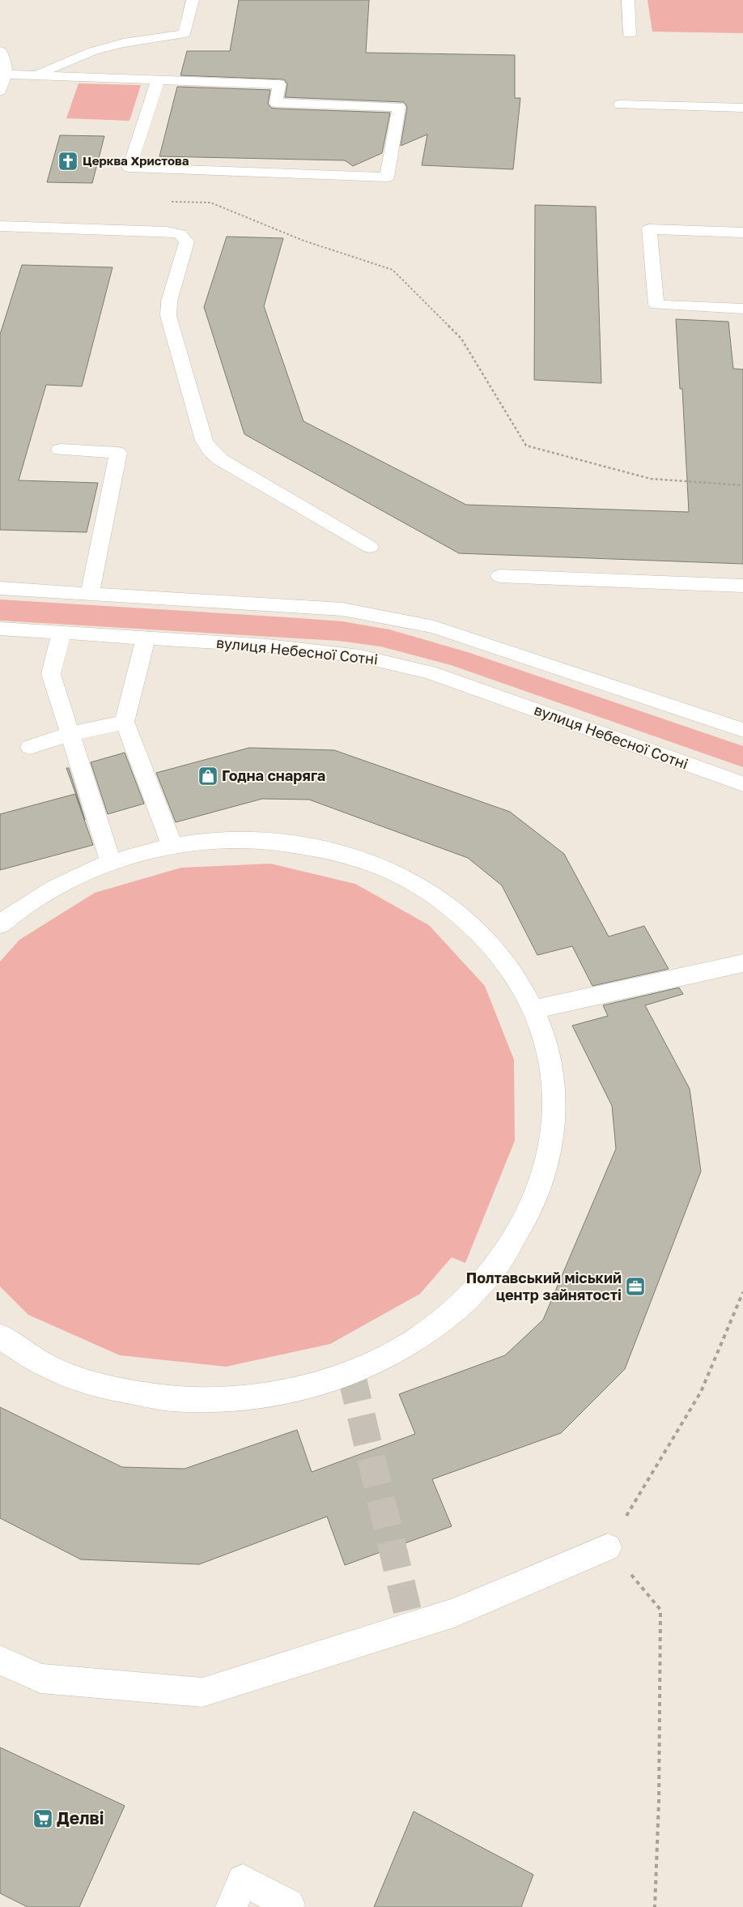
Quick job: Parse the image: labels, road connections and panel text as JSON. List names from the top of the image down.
{
  "streets": {
    "street": ["вулиця Небесної Сотні"]
  },
  "places": {
    "church": ["Церква Христова"],
    "shop": ["Годна снаряга"],
    "office": ["Полтавський міський центр зайнятості"],
    "supermarket": ["Делві"]
  }
}
